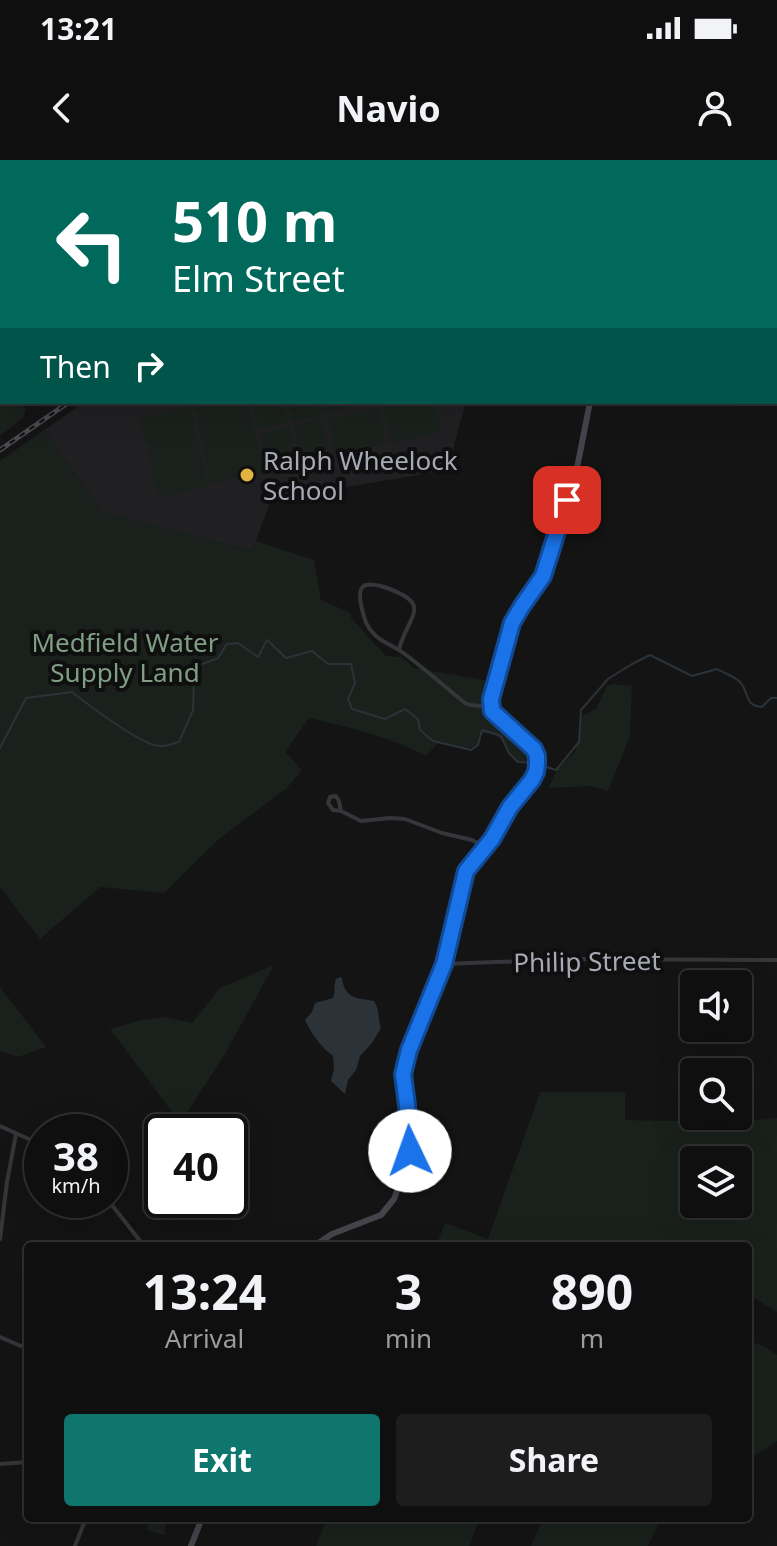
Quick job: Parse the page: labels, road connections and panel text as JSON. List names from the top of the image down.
{
  "streets": {
    "street": ["Philip Street"]
  },
  "parks": ["Medfield Water Supply Land"],
  "places": ["Ralph Wheelock School"],
  "page": {
    "status": "13:21",
    "header": "Navio",
    "turn": ["510 m", "Elm Street"],
    "then": "Then",
    "speed": "38 km/h",
    "limit": "40",
    "eta": [
      "13:24",
      "Arrival",
      "3",
      "min",
      "890",
      "m"
    ],
    "buttons": ["Exit", "Share"]
  }
}
